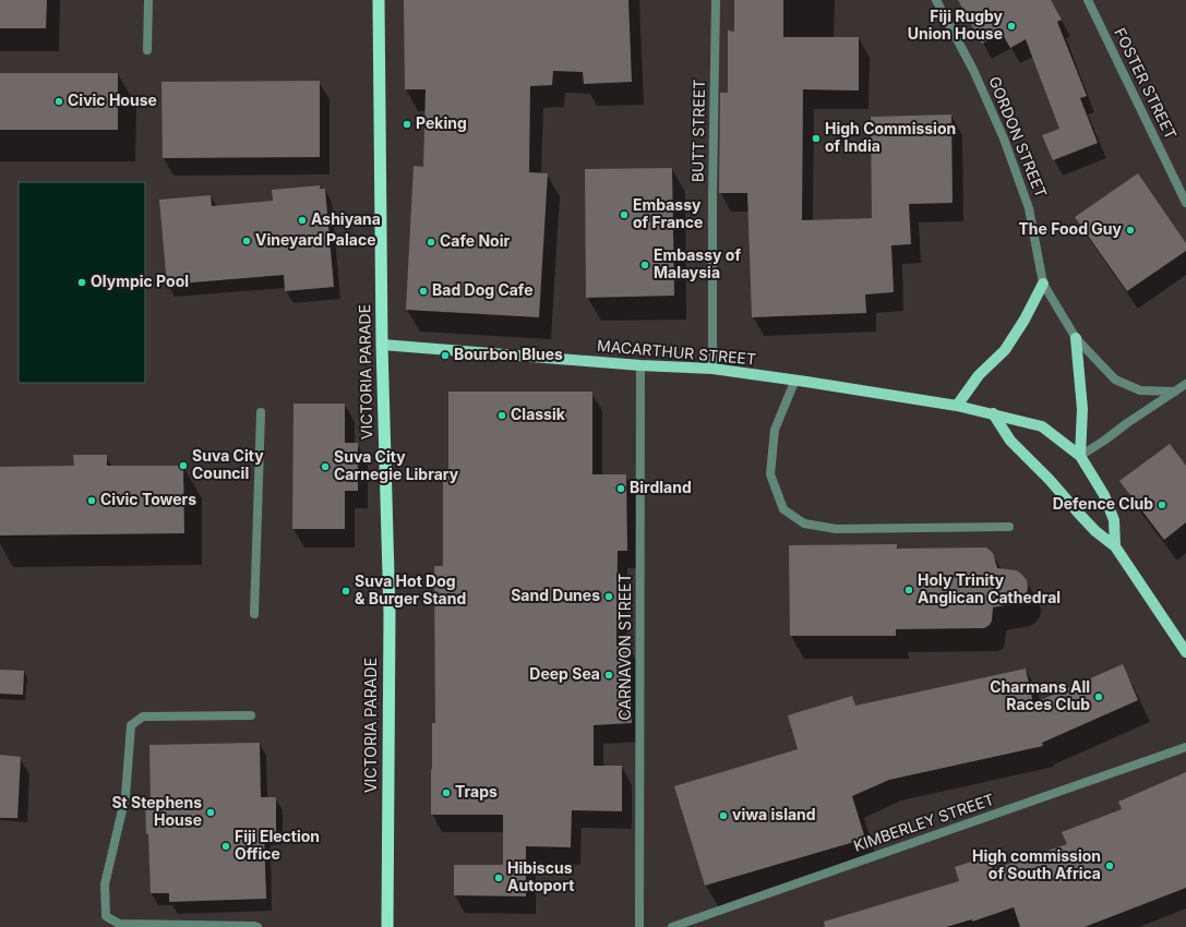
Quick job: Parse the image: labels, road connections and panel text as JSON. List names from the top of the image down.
{
  "streets": {
    "highway": ["VICTORIA PARADE"],
    "main road": ["MACARTHUR STREET"],
    "street": [
      "FOSTER STREET",
      "BUTT STREET",
      "GORDON STREET",
      "CARNAVON STREET",
      "KIMBERLEY STREET"
    ]
  },
  "crossings": [
    ["BUTT STREET", "MACARTHUR STREET"],
    ["MACARTHUR STREET", "VICTORIA PARADE"],
    ["MACARTHUR STREET", "CARNAVON STREET"]
  ],
  "places": [
    "Fiji Rugby Union House",
    "Civic House",
    "Peking",
    "High Commission of India",
    "Embassy of France",
    "Ashiyana",
    "The Food Guy",
    "Vineyard Palace",
    "Cafe Noir",
    "Embassy of Malaysia",
    "Olympic Pool",
    "Bad Dog Cafe",
    "Bourbon Blues",
    "Classik",
    "Suva City Council",
    "Suva City Carnegie Library",
    "Birdland",
    "Civic Towers",
    "Defence Club",
    "Holy Trinity Anglican Cathedral",
    "Suva Hot Dog & Burger Stand",
    "Sand Dunes",
    "Deep Sea",
    "Charmans All Races Club",
    "Traps",
    "St Stephens House",
    "viwa island",
    "Fiji Election Office",
    "High commission of South Africa",
    "Hibiscus Autoport"
  ]
}
